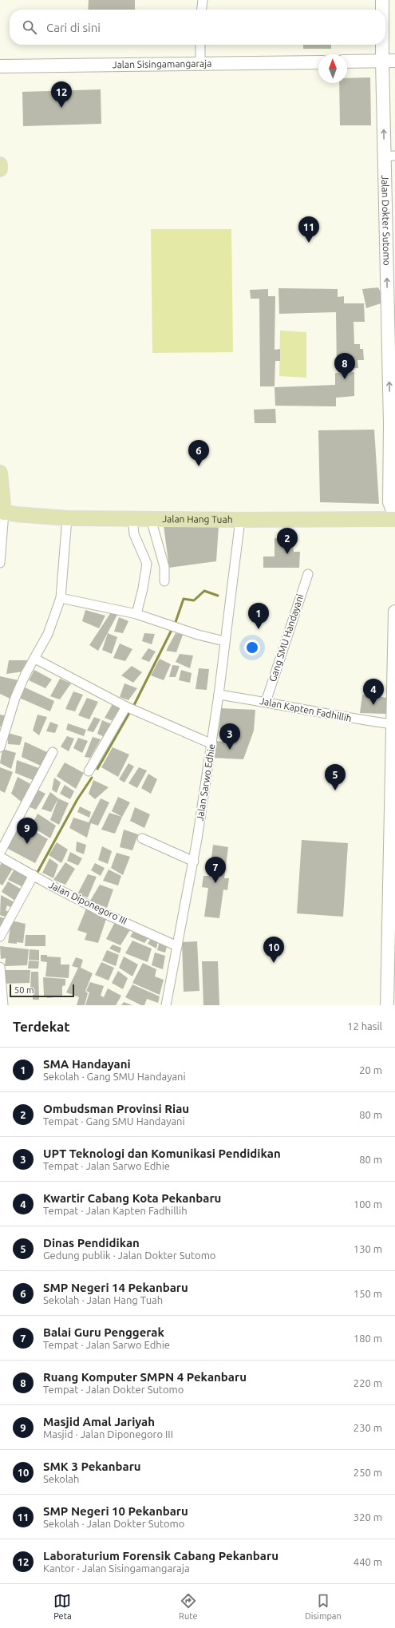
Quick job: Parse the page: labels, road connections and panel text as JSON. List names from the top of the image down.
{
  "streets": {
    "main road": ["Jalan Sisingamangaraja", "Jalan Dokter Sutomo", "Jalan Hang Tuah"],
    "street": [
      "Gang SMU Handayani",
      "Jalan Kapten Fadhillih",
      "Jalan Sarwo Edhie",
      "Jalan Diponegoro III"
    ]
  },
  "crossings": [
    ["Jalan Dokter Sutomo", "Jalan Hang Tuah"],
    ["Jalan Hang Tuah", "Jalan Sarwo Edhie"],
    ["Gang SMU Handayani", "Jalan Kapten Fadhillih"],
    ["Jalan Kapten Fadhillih", "Jalan Sarwo Edhie"],
    ["Jalan Sarwo Edhie", "Jalan Diponegoro III"]
  ],
  "one_way": ["Jalan Dokter Sutomo"],
  "scale_bar": "50 m",
  "north": "top",
  "page": {
    "search": "Cari di sini",
    "pins": [
      "12",
      "11",
      "8",
      "6",
      "2",
      "1",
      "4",
      "3",
      "5",
      "9",
      "7",
      "10"
    ],
    "scale": "50 m",
    "heading": ["Terdekat", "12 hasil"],
    "list": [
      {
        "mark": "1",
        "name": "SMA Handayani",
        "note": "Sekolah · Gang SMU Handayani",
        "value": "20 m"
      },
      {
        "mark": "2",
        "name": "Ombudsman Provinsi Riau",
        "note": "Tempat · Gang SMU Handayani",
        "value": "80 m"
      },
      {
        "mark": "3",
        "name": "UPT Teknologi dan Komunikasi Pendidikan",
        "note": "Tempat · Jalan Sarwo Edhie",
        "value": "80 m"
      },
      {
        "mark": "4",
        "name": "Kwartir Cabang Kota Pekanbaru",
        "note": "Tempat · Jalan Kapten Fadhillih",
        "value": "100 m"
      },
      {
        "mark": "5",
        "name": "Dinas Pendidikan",
        "note": "Gedung publik · Jalan Dokter Sutomo",
        "value": "130 m"
      },
      {
        "mark": "6",
        "name": "SMP Negeri 14 Pekanbaru",
        "note": "Sekolah · Jalan Hang Tuah",
        "value": "150 m"
      },
      {
        "mark": "7",
        "name": "Balai Guru Penggerak",
        "note": "Tempat · Jalan Sarwo Edhie",
        "value": "180 m"
      },
      {
        "mark": "8",
        "name": "Ruang Komputer SMPN 4 Pekanbaru",
        "note": "Tempat · Jalan Dokter Sutomo",
        "value": "220 m"
      },
      {
        "mark": "9",
        "name": "Masjid Amal Jariyah",
        "note": "Masjid · Jalan Diponegoro III",
        "value": "230 m"
      },
      {
        "mark": "10",
        "name": "SMK 3 Pekanbaru",
        "note": "Sekolah",
        "value": "250 m"
      },
      {
        "mark": "11",
        "name": "SMP Negeri 10 Pekanbaru",
        "note": "Sekolah · Jalan Dokter Sutomo",
        "value": "320 m"
      },
      {
        "mark": "12",
        "name": "Laboraturium Forensik Cabang Pekanbaru",
        "note": "Kantor · Jalan Sisingamangaraja",
        "value": "440 m"
      }
    ],
    "nav": ["Peta", "Rute", "Disimpan"]
  }
}
